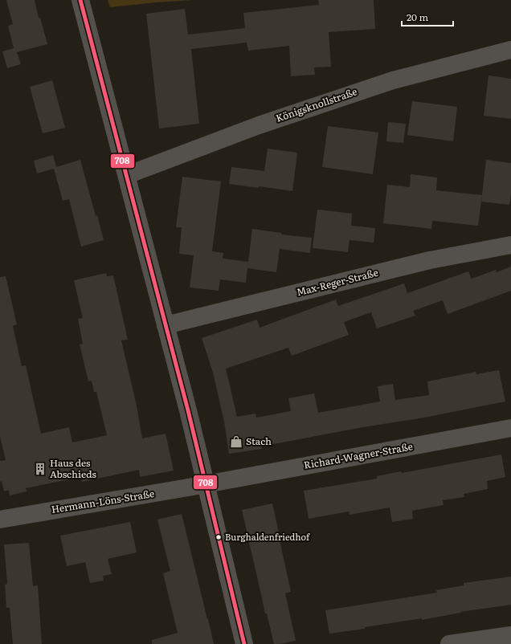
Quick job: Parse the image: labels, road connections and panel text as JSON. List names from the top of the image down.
{
  "streets": {
    "street": [
      "Königsknollstraße",
      "Max-Reger-Straße",
      "Richard-Wagner-Straße",
      "Hermann-Löns-Straße"
    ]
  },
  "crossings": [
    ["Richard-Wagner-Straße", "Hermann-Löns-Straße"]
  ],
  "places": {
    "shop": ["Stach"],
    "building": ["Haus des Abschieds"],
    "other": ["Burghaldenfriedhof"]
  },
  "lines": ["transit line 708"],
  "scale_bar": "20 m"
}
